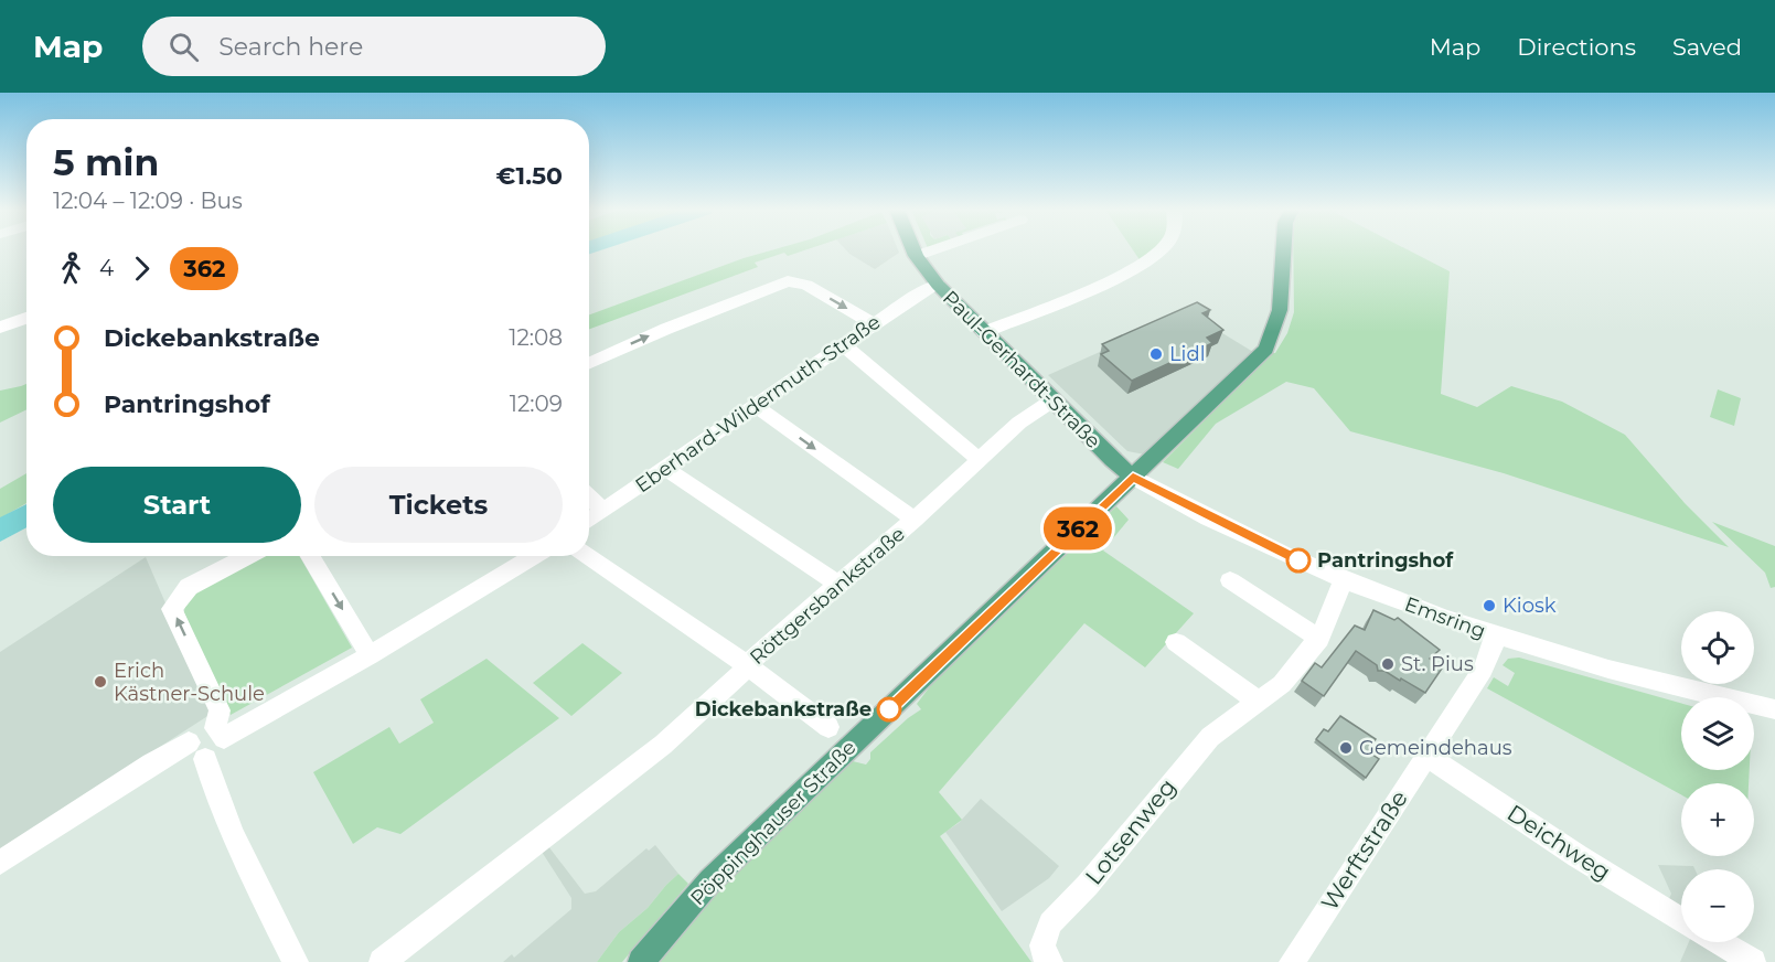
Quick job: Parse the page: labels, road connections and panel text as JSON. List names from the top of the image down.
{
  "streets": {
    "main road": ["Paul-Gerhardt-Straße", "Pöppinghauser Straße"],
    "street": [
      "Eberhard-Wildermuth-Straße",
      "Röttgersbankstraße",
      "Emsring",
      "Lotsenweg",
      "Deichweg",
      "Werftstraße"
    ]
  },
  "crossings": [
    ["Paul-Gerhardt-Straße", "Eberhard-Wildermuth-Straße"],
    ["Paul-Gerhardt-Straße", "Röttgersbankstraße"],
    ["Paul-Gerhardt-Straße", "Emsring"],
    ["Paul-Gerhardt-Straße", "Pöppinghauser Straße"],
    ["Emsring", "Pöppinghauser Straße"],
    ["Emsring", "Lotsenweg"],
    ["Emsring", "Werftstraße"],
    ["Deichweg", "Werftstraße"]
  ],
  "places": [
    "Lidl",
    "Pantringshof",
    "Kiosk",
    "St. Pius",
    "Erich Kästner-Schule",
    "Dickebankstraße",
    "Gemeindehaus"
  ],
  "lines": ["bus line 362"],
  "page": {
    "header": "Map",
    "search": "Search here",
    "nav": ["Map", "Directions", "Saved"],
    "on_map": "362",
    "heading": ["5 min", "12:04 – 12:09 · Bus", "€1.50"],
    "legs": ["4", "362"],
    "list": [
      {
        "name": "Dickebankstraße",
        "value": "12:08"
      },
      {
        "name": "Pantringshof",
        "value": "12:09"
      }
    ],
    "buttons": ["Start", "Tickets"],
    "map_buttons": ["+", "−"]
  }
}
